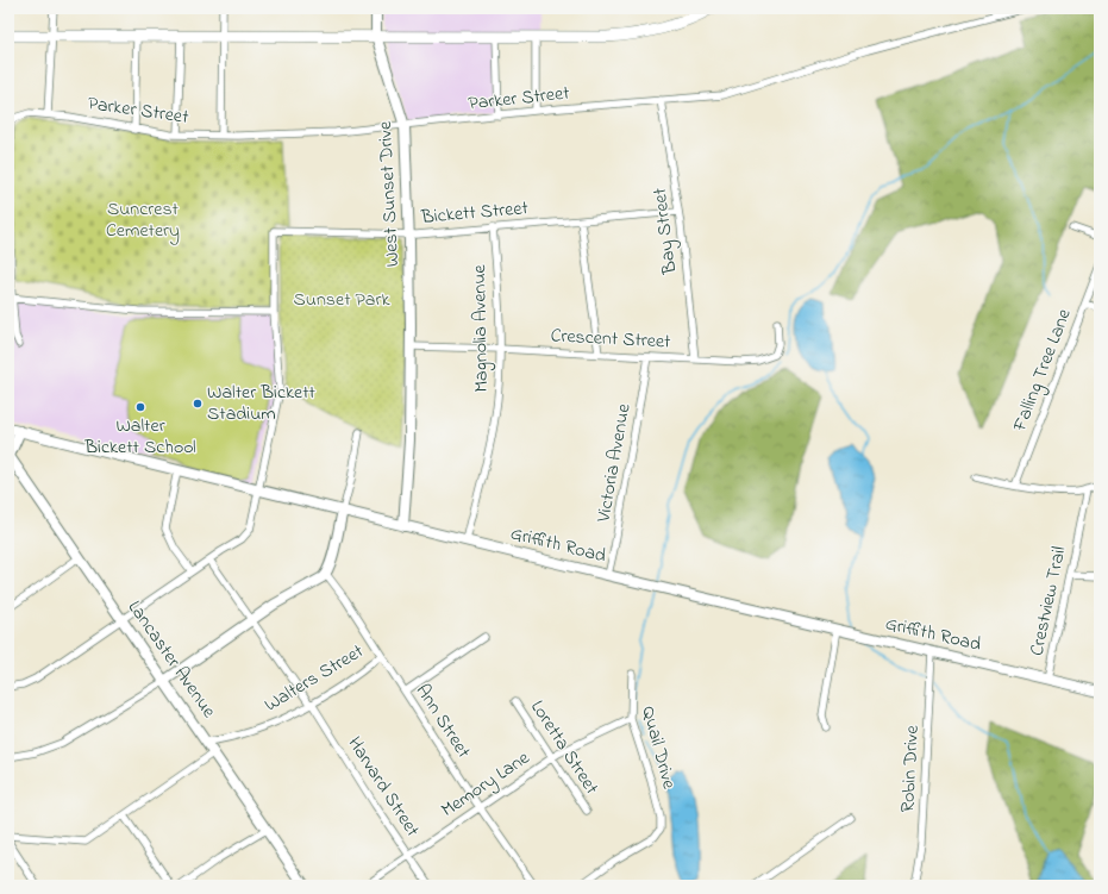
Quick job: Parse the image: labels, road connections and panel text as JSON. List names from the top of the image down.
{
  "streets": {
    "street": [
      "Parker Street",
      "West Sunset Drive",
      "Bickett Street",
      "Bay Street",
      "Magnolia Avenue",
      "Crescent Street",
      "Falling Tree Lane",
      "Victoria Avenue",
      "Griffith Road",
      "Crestview Trail",
      "Lancaster Avenue",
      "Walters Street",
      "Ann Street",
      "Loretta Street",
      "Quail Drive",
      "Robin Drive",
      "Memory Lane",
      "Harvard Street"
    ]
  },
  "crossings": [
    ["Parker Street", "West Sunset Drive"],
    ["Parker Street", "Bay Street"],
    ["West Sunset Drive", "Bickett Street"],
    ["West Sunset Drive", "Crescent Street"],
    ["West Sunset Drive", "Griffith Road"],
    ["Bickett Street", "Bay Street"],
    ["Bickett Street", "Magnolia Avenue"],
    ["Bay Street", "Crescent Street"],
    ["Magnolia Avenue", "Crescent Street"],
    ["Magnolia Avenue", "Griffith Road"],
    ["Crescent Street", "Victoria Avenue"],
    ["Victoria Avenue", "Griffith Road"],
    ["Griffith Road", "Crestview Trail"],
    ["Griffith Road", "Robin Drive"],
    ["Lancaster Avenue", "Walters Street"],
    ["Walters Street", "Ann Street"],
    ["Walters Street", "Harvard Street"],
    ["Ann Street", "Memory Lane"],
    ["Loretta Street", "Memory Lane"],
    ["Quail Drive", "Memory Lane"],
    ["Memory Lane", "Harvard Street"]
  ],
  "parks": ["Suncrest Cemetery", "Sunset Park"],
  "places": ["Walter Bickett Stadium", "Walter Bickett School"]
}
